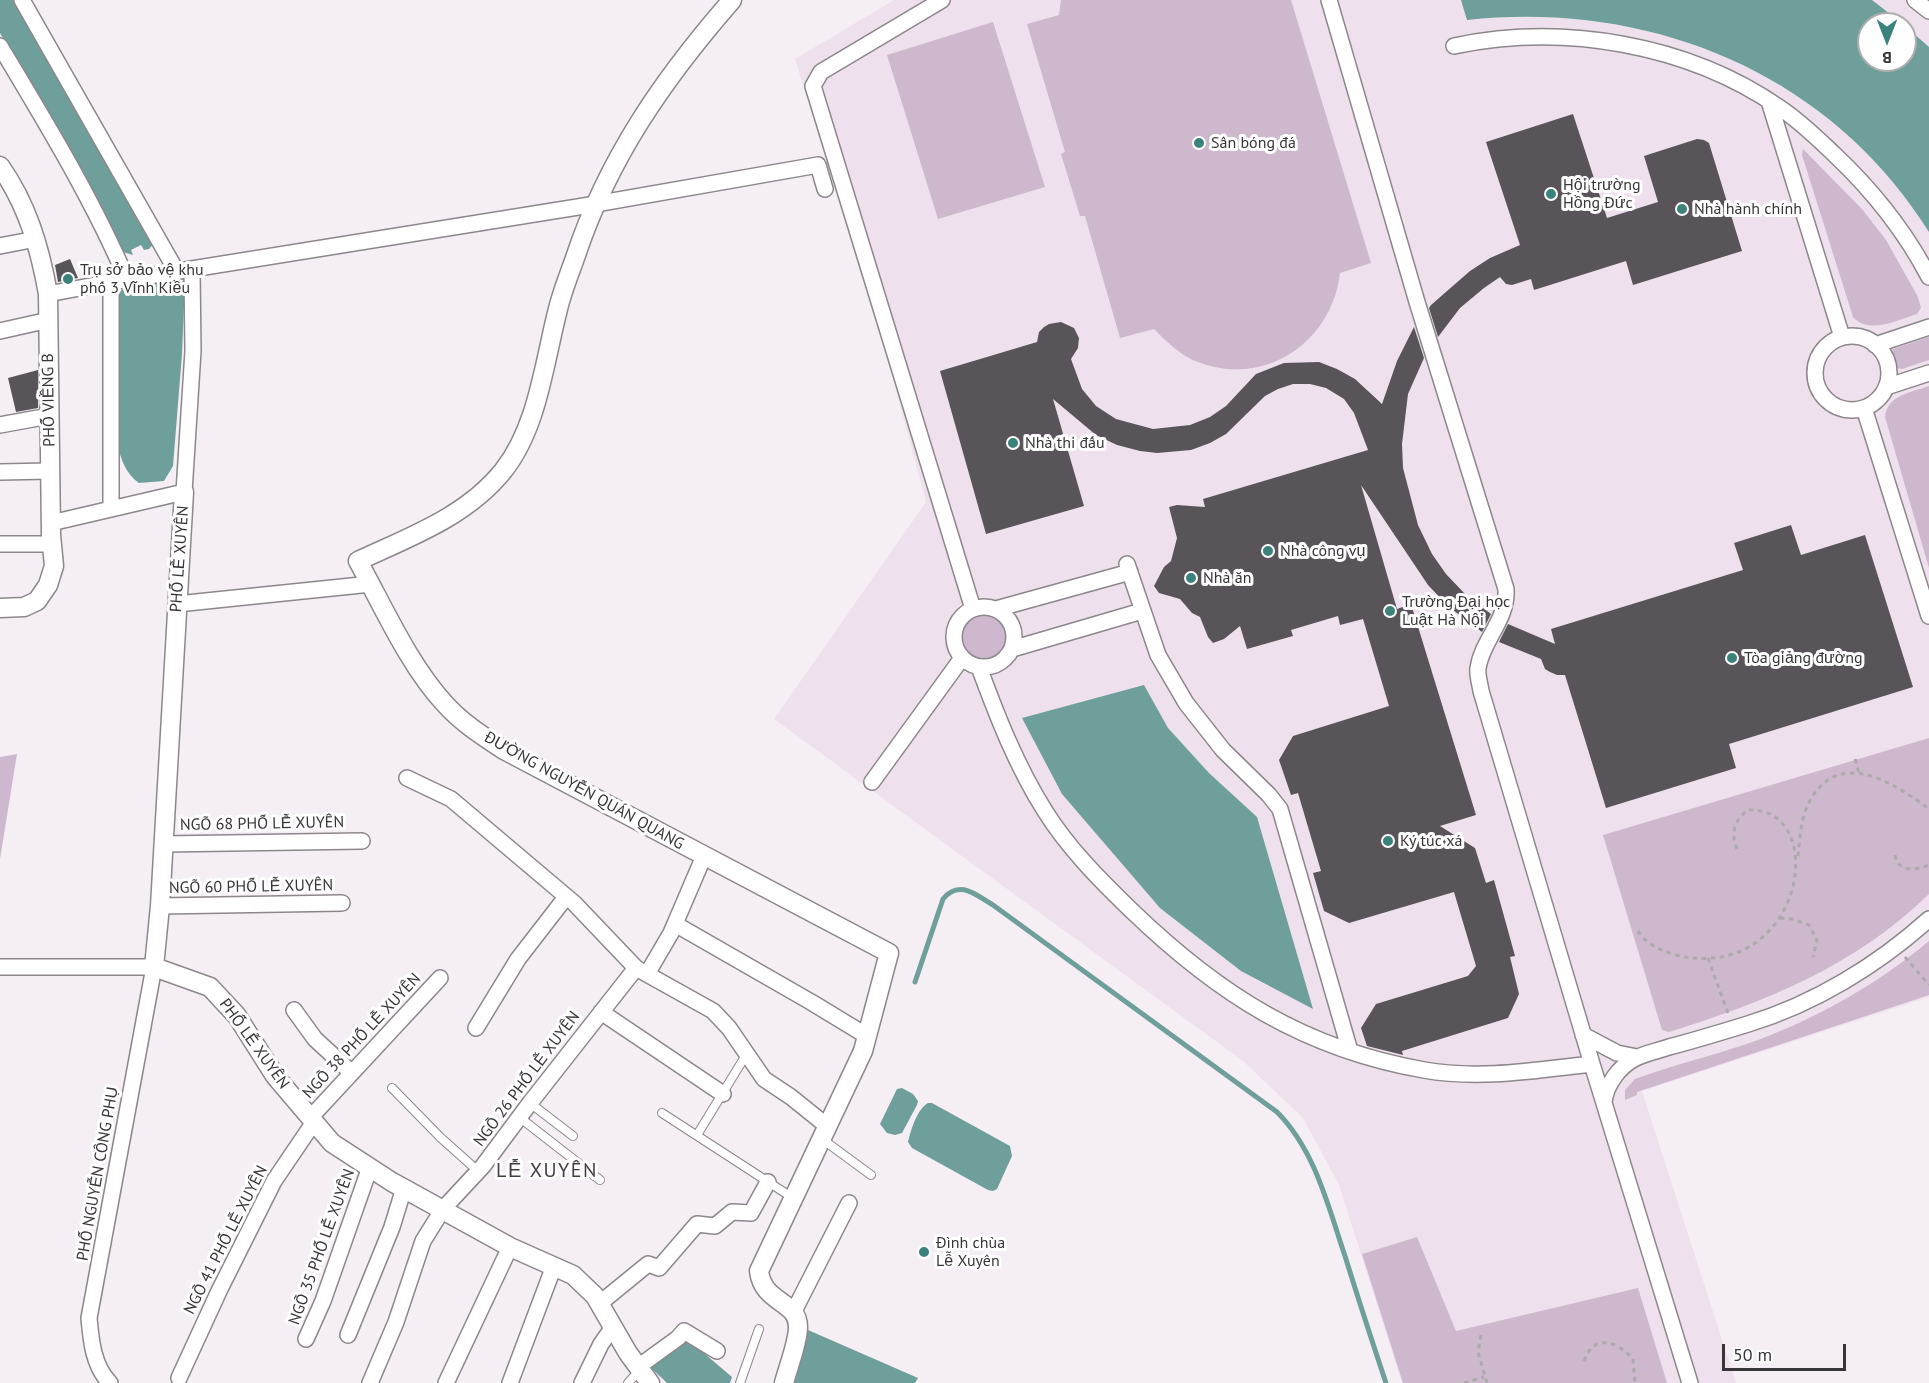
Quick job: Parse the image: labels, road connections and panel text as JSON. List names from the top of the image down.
{
  "streets": {
    "street": [
      "PHỐ VIỀNG B",
      "PHỐ LỄ XUYÊN",
      "ĐƯỜNG NGUYỄN QUÁN QUANG",
      "NGÕ 68 PHỐ LỄ XUYÊN",
      "NGÕ 60 PHỐ LỄ XUYÊN",
      "NGÕ 38 PHỐ LỄ XUYÊN",
      "NGÕ 26 PHỐ LỄ XUYÊN",
      "PHỐ NGUYỄN CÔNG PHỤ",
      "NGÕ 41 PHỐ LỄ XUYÊN",
      "NGÕ 35 PHỐ LỄ XUYÊN"
    ]
  },
  "crossings": [
    ["PHỐ LỄ XUYÊN", "NGÕ 68 PHỐ LỄ XUYÊN"],
    ["PHỐ LỄ XUYÊN", "NGÕ 60 PHỐ LỄ XUYÊN"],
    ["PHỐ LỄ XUYÊN", "NGÕ 38 PHỐ LỄ XUYÊN"],
    ["PHỐ LỄ XUYÊN", "NGÕ 26 PHỐ LỄ XUYÊN"],
    ["PHỐ LỄ XUYÊN", "PHỐ NGUYỄN CÔNG PHỤ"],
    ["PHỐ LỄ XUYÊN", "NGÕ 41 PHỐ LỄ XUYÊN"],
    ["PHỐ LỄ XUYÊN", "NGÕ 35 PHỐ LỄ XUYÊN"],
    ["ĐƯỜNG NGUYỄN QUÁN QUANG", "NGÕ 26 PHỐ LỄ XUYÊN"],
    ["NGÕ 38 PHỐ LỄ XUYÊN", "NGÕ 41 PHỐ LỄ XUYÊN"]
  ],
  "districts": ["LỄ XUYÊN"],
  "places": [
    "Sân bóng đá",
    "Hội trường Hồng Đức",
    "Nhà hành chính",
    "Trụ sở bảo vệ khu phố 3 Vĩnh Kiều",
    "Nhà thi đấu",
    "Nhà công vụ",
    "Nhà ăn",
    "Trường Đại học Luật Hà Nội",
    "Tòa giảng đường",
    "Ký túc xá",
    "Đình chùa Lễ Xuyên"
  ],
  "scale_bar": "50 m",
  "north": "bottom"
}
